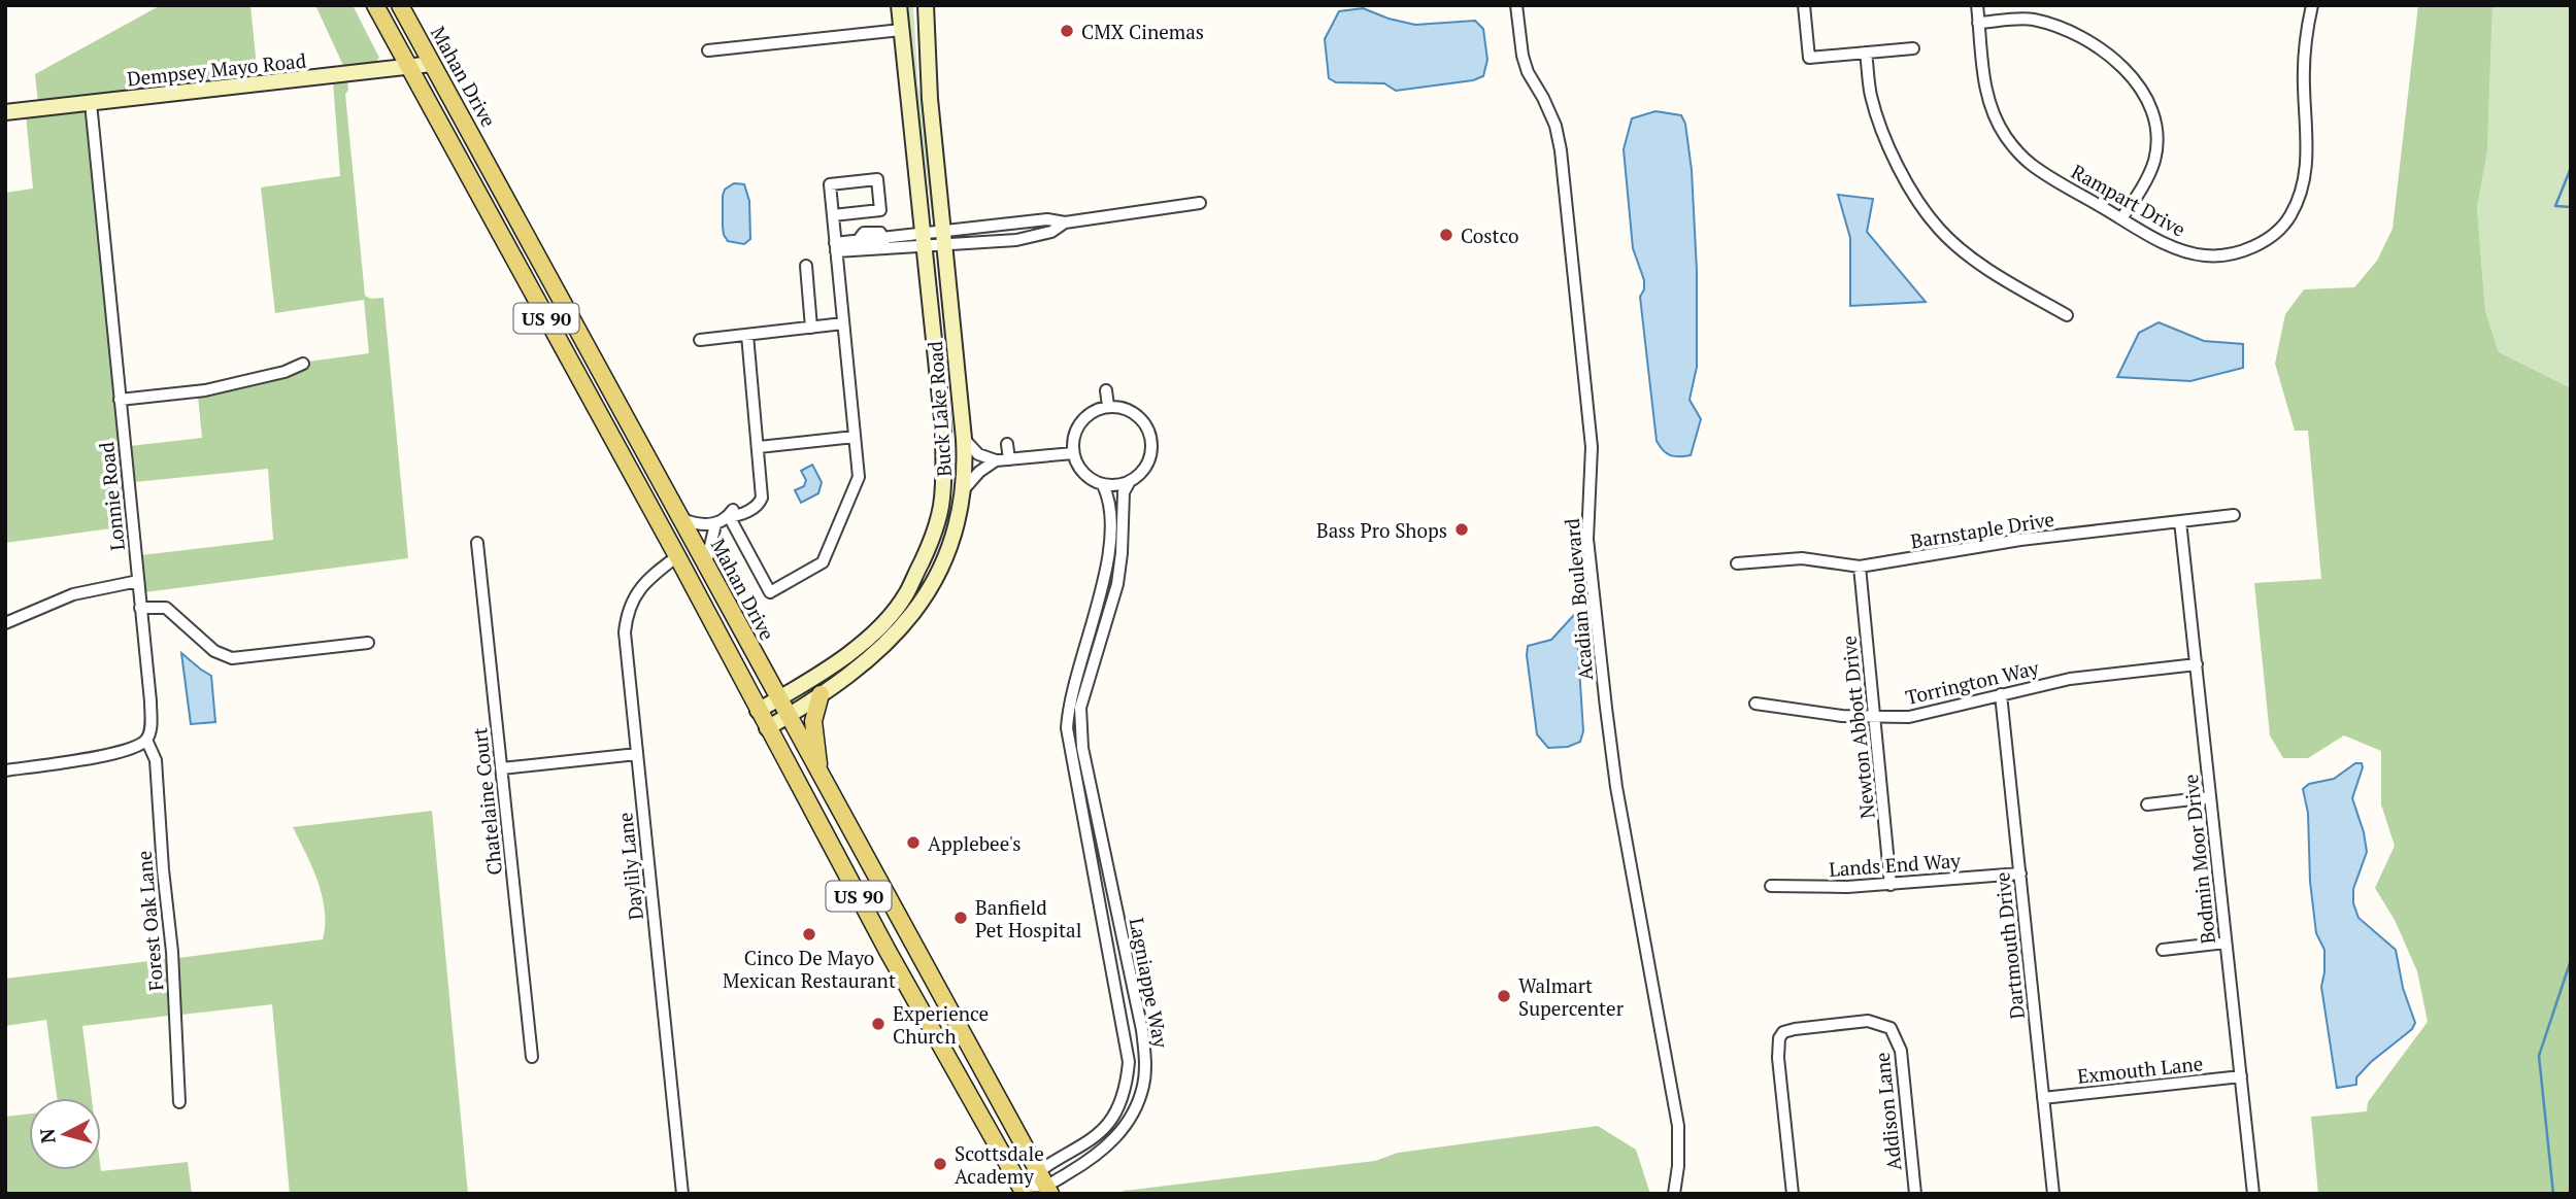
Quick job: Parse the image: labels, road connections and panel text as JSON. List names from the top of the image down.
{
  "streets": {
    "main road": [
      "Dempsey Mayo Road",
      "Mahan Drive",
      "US 90",
      "Buck Lake Road"
    ],
    "street": [
      "Rampart Drive",
      "Lonnie Road",
      "Barnstaple Drive",
      "Acadian Boulevard",
      "Torrington Way",
      "Newton Abbott Drive",
      "Chatelaine Court",
      "Bodmin Moor Drive",
      "Lands End Way",
      "Daylily Lane",
      "Forest Oak Lane",
      "Dartmouth Drive",
      "Lagniappe Way",
      "Exmouth Lane",
      "Addison Lane"
    ]
  },
  "crossings": [
    ["Dempsey Mayo Road", "Mahan Drive"],
    ["Dempsey Mayo Road", "US 90"],
    ["Dempsey Mayo Road", "Lonnie Road"],
    ["Mahan Drive", "Buck Lake Road"],
    ["Mahan Drive", "Lagniappe Way"],
    ["US 90", "Buck Lake Road"],
    ["US 90", "Daylily Lane"],
    ["US 90", "Lagniappe Way"],
    ["Lonnie Road", "Forest Oak Lane"],
    ["Barnstaple Drive", "Newton Abbott Drive"],
    ["Barnstaple Drive", "Bodmin Moor Drive"],
    ["Torrington Way", "Newton Abbott Drive"],
    ["Torrington Way", "Bodmin Moor Drive"],
    ["Torrington Way", "Dartmouth Drive"],
    ["Newton Abbott Drive", "Lands End Way"],
    ["Bodmin Moor Drive", "Exmouth Lane"],
    ["Lands End Way", "Dartmouth Drive"],
    ["Dartmouth Drive", "Exmouth Lane"]
  ],
  "places": [
    "CMX Cinemas",
    "Costco",
    "Bass Pro Shops",
    "Applebee's",
    "Banfield Pet Hospital",
    "Cinco De Mayo Mexican Restaurant",
    "Walmart Supercenter",
    "Experience Church",
    "Scottsdale Academy"
  ],
  "north": "left"
}
